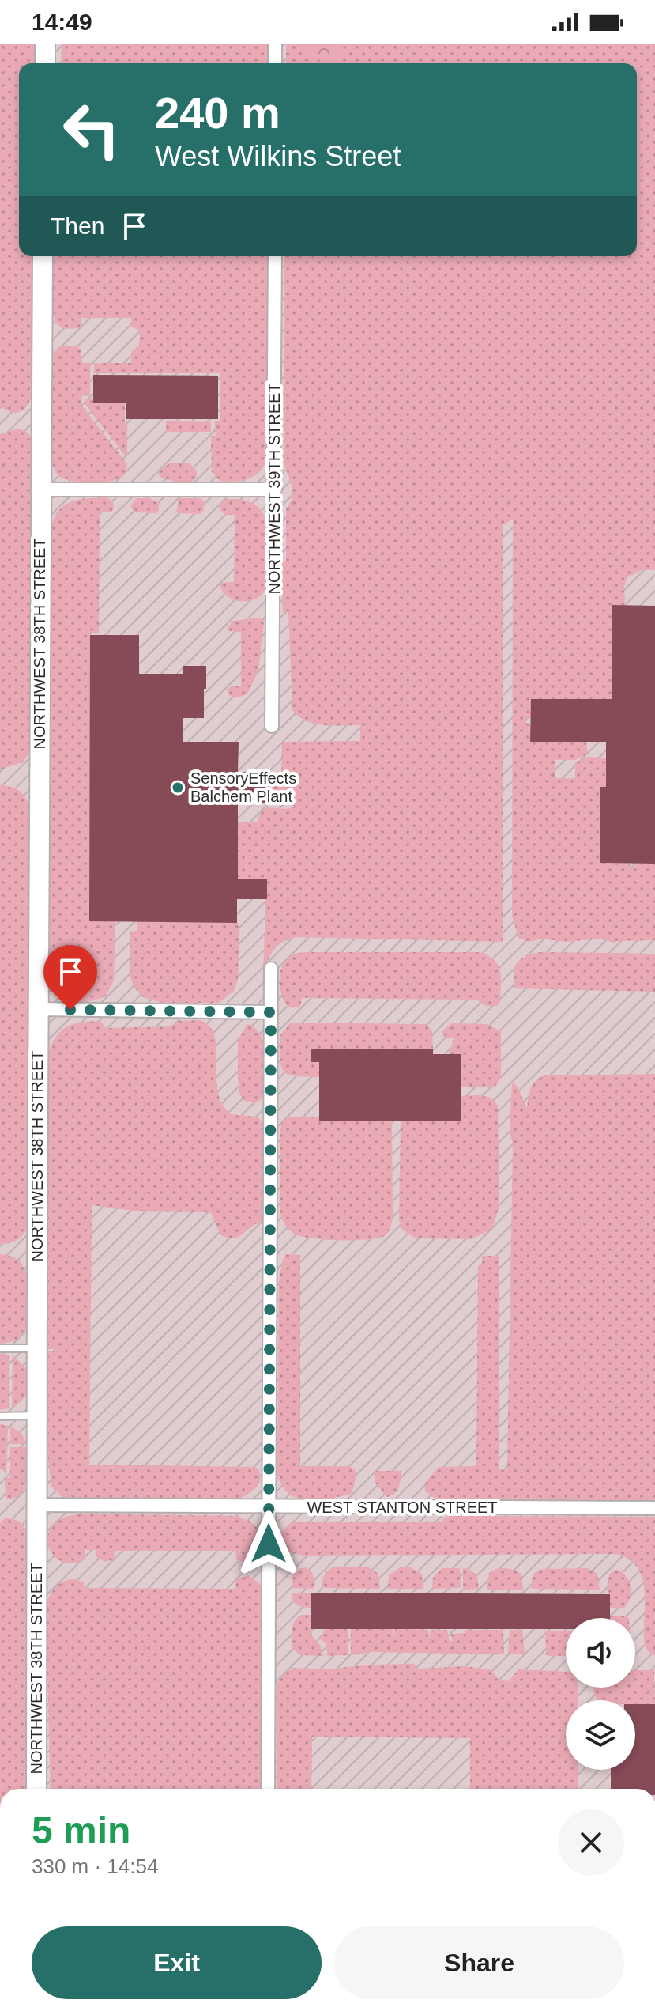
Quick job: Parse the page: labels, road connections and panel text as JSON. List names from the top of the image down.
{
  "streets": {
    "main road": ["NORTHWEST 38TH STREET"],
    "street": ["NORTHWEST 39TH STREET", "WEST STANTON STREET"]
  },
  "crossings": [
    ["NORTHWEST 38TH STREET", "WEST STANTON STREET"]
  ],
  "places": ["SensoryEffects Balchem Plant"],
  "page": {
    "status": "14:49",
    "turn": ["240 m", "West Wilkins Street"],
    "then": "Then",
    "heading": ["5 min", "330 m · 14:54"],
    "buttons": ["Exit", "Share"]
  }
}
